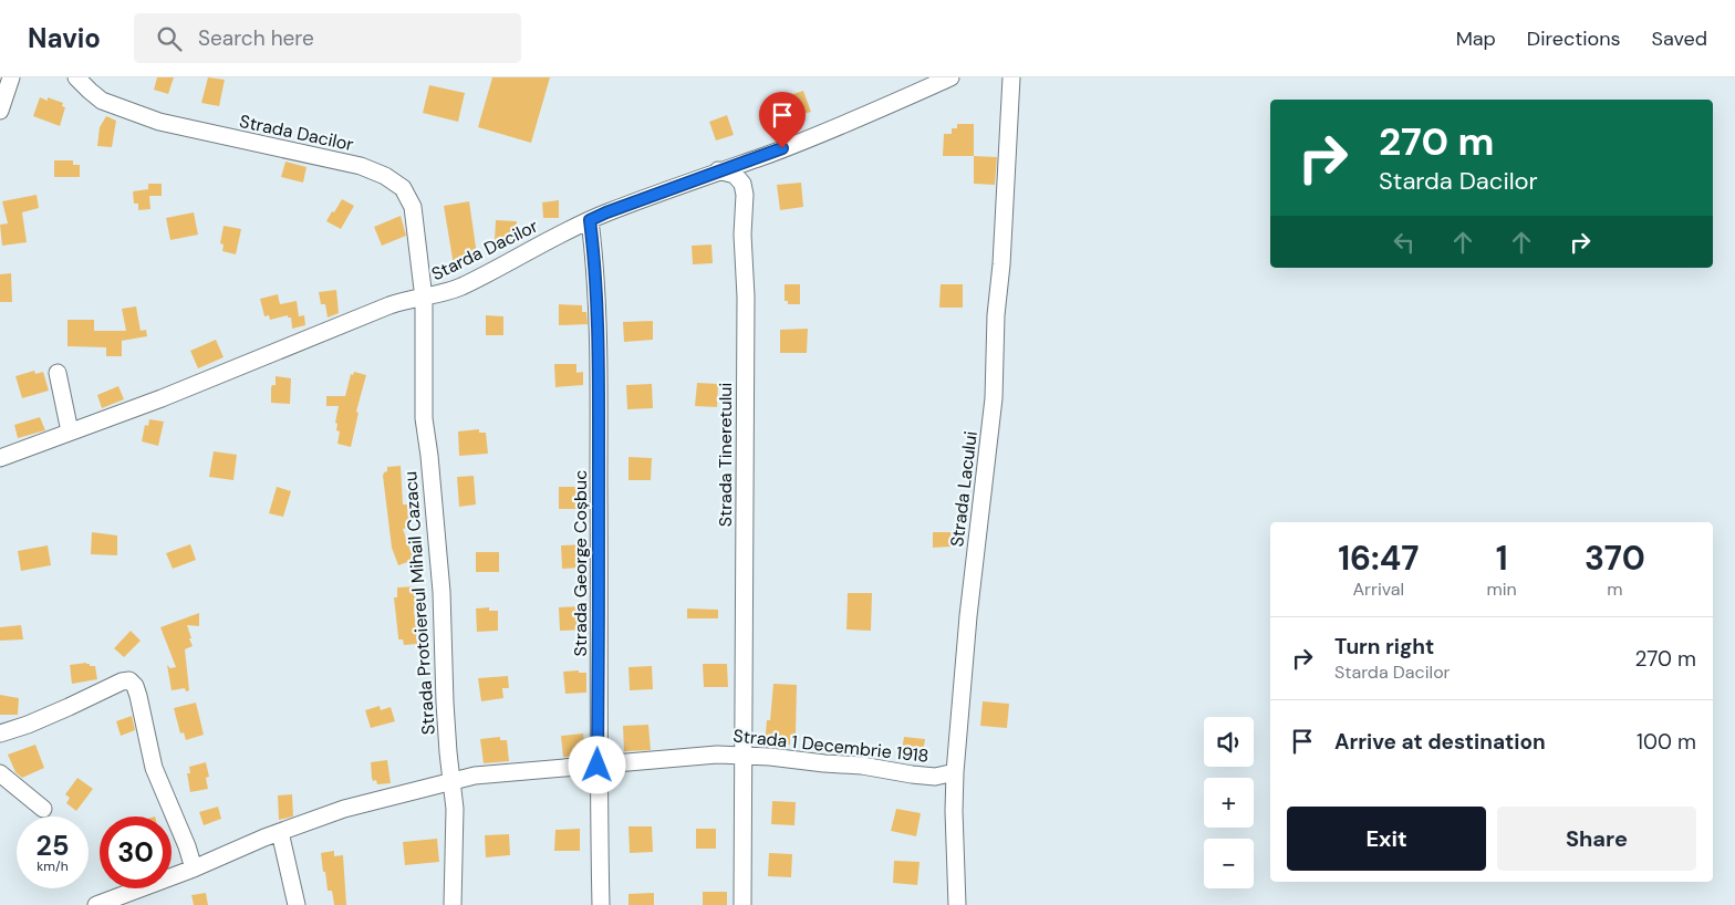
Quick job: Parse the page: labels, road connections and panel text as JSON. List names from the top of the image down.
{
  "streets": {
    "street": [
      "Strada Dacilor",
      "Starda Dacilor",
      "Strada Tineretului",
      "Strada Lacului",
      "Strada George Coșbuc",
      "Strada Protoiereul Mihail Cazacu",
      "Strada 1 Decembrie 1918"
    ]
  },
  "crossings": [
    ["Strada Dacilor", "Starda Dacilor"],
    ["Strada Dacilor", "Strada Protoiereul Mihail Cazacu"],
    ["Starda Dacilor", "Strada Tineretului"],
    ["Starda Dacilor", "Strada George Coșbuc"],
    ["Starda Dacilor", "Strada Protoiereul Mihail Cazacu"],
    ["Strada Tineretului", "Strada 1 Decembrie 1918"],
    ["Strada Lacului", "Strada 1 Decembrie 1918"],
    ["Strada George Coșbuc", "Strada 1 Decembrie 1918"],
    ["Strada Protoiereul Mihail Cazacu", "Strada 1 Decembrie 1918"]
  ],
  "page": {
    "header": "Navio",
    "search": "Search here",
    "nav": ["Map", "Directions", "Saved"],
    "turn": ["270 m", "Starda Dacilor"],
    "eta": [
      "16:47",
      "Arrival",
      "1",
      "min",
      "370",
      "m"
    ],
    "list": [
      {
        "name": "Turn right",
        "note": "Starda Dacilor",
        "value": "270 m"
      },
      {
        "name": "Arrive at destination",
        "value": "100 m"
      }
    ],
    "map_buttons": ["+", "−"],
    "buttons": ["Exit", "Share"],
    "speed": "25 km/h",
    "limit": "30"
  }
}
